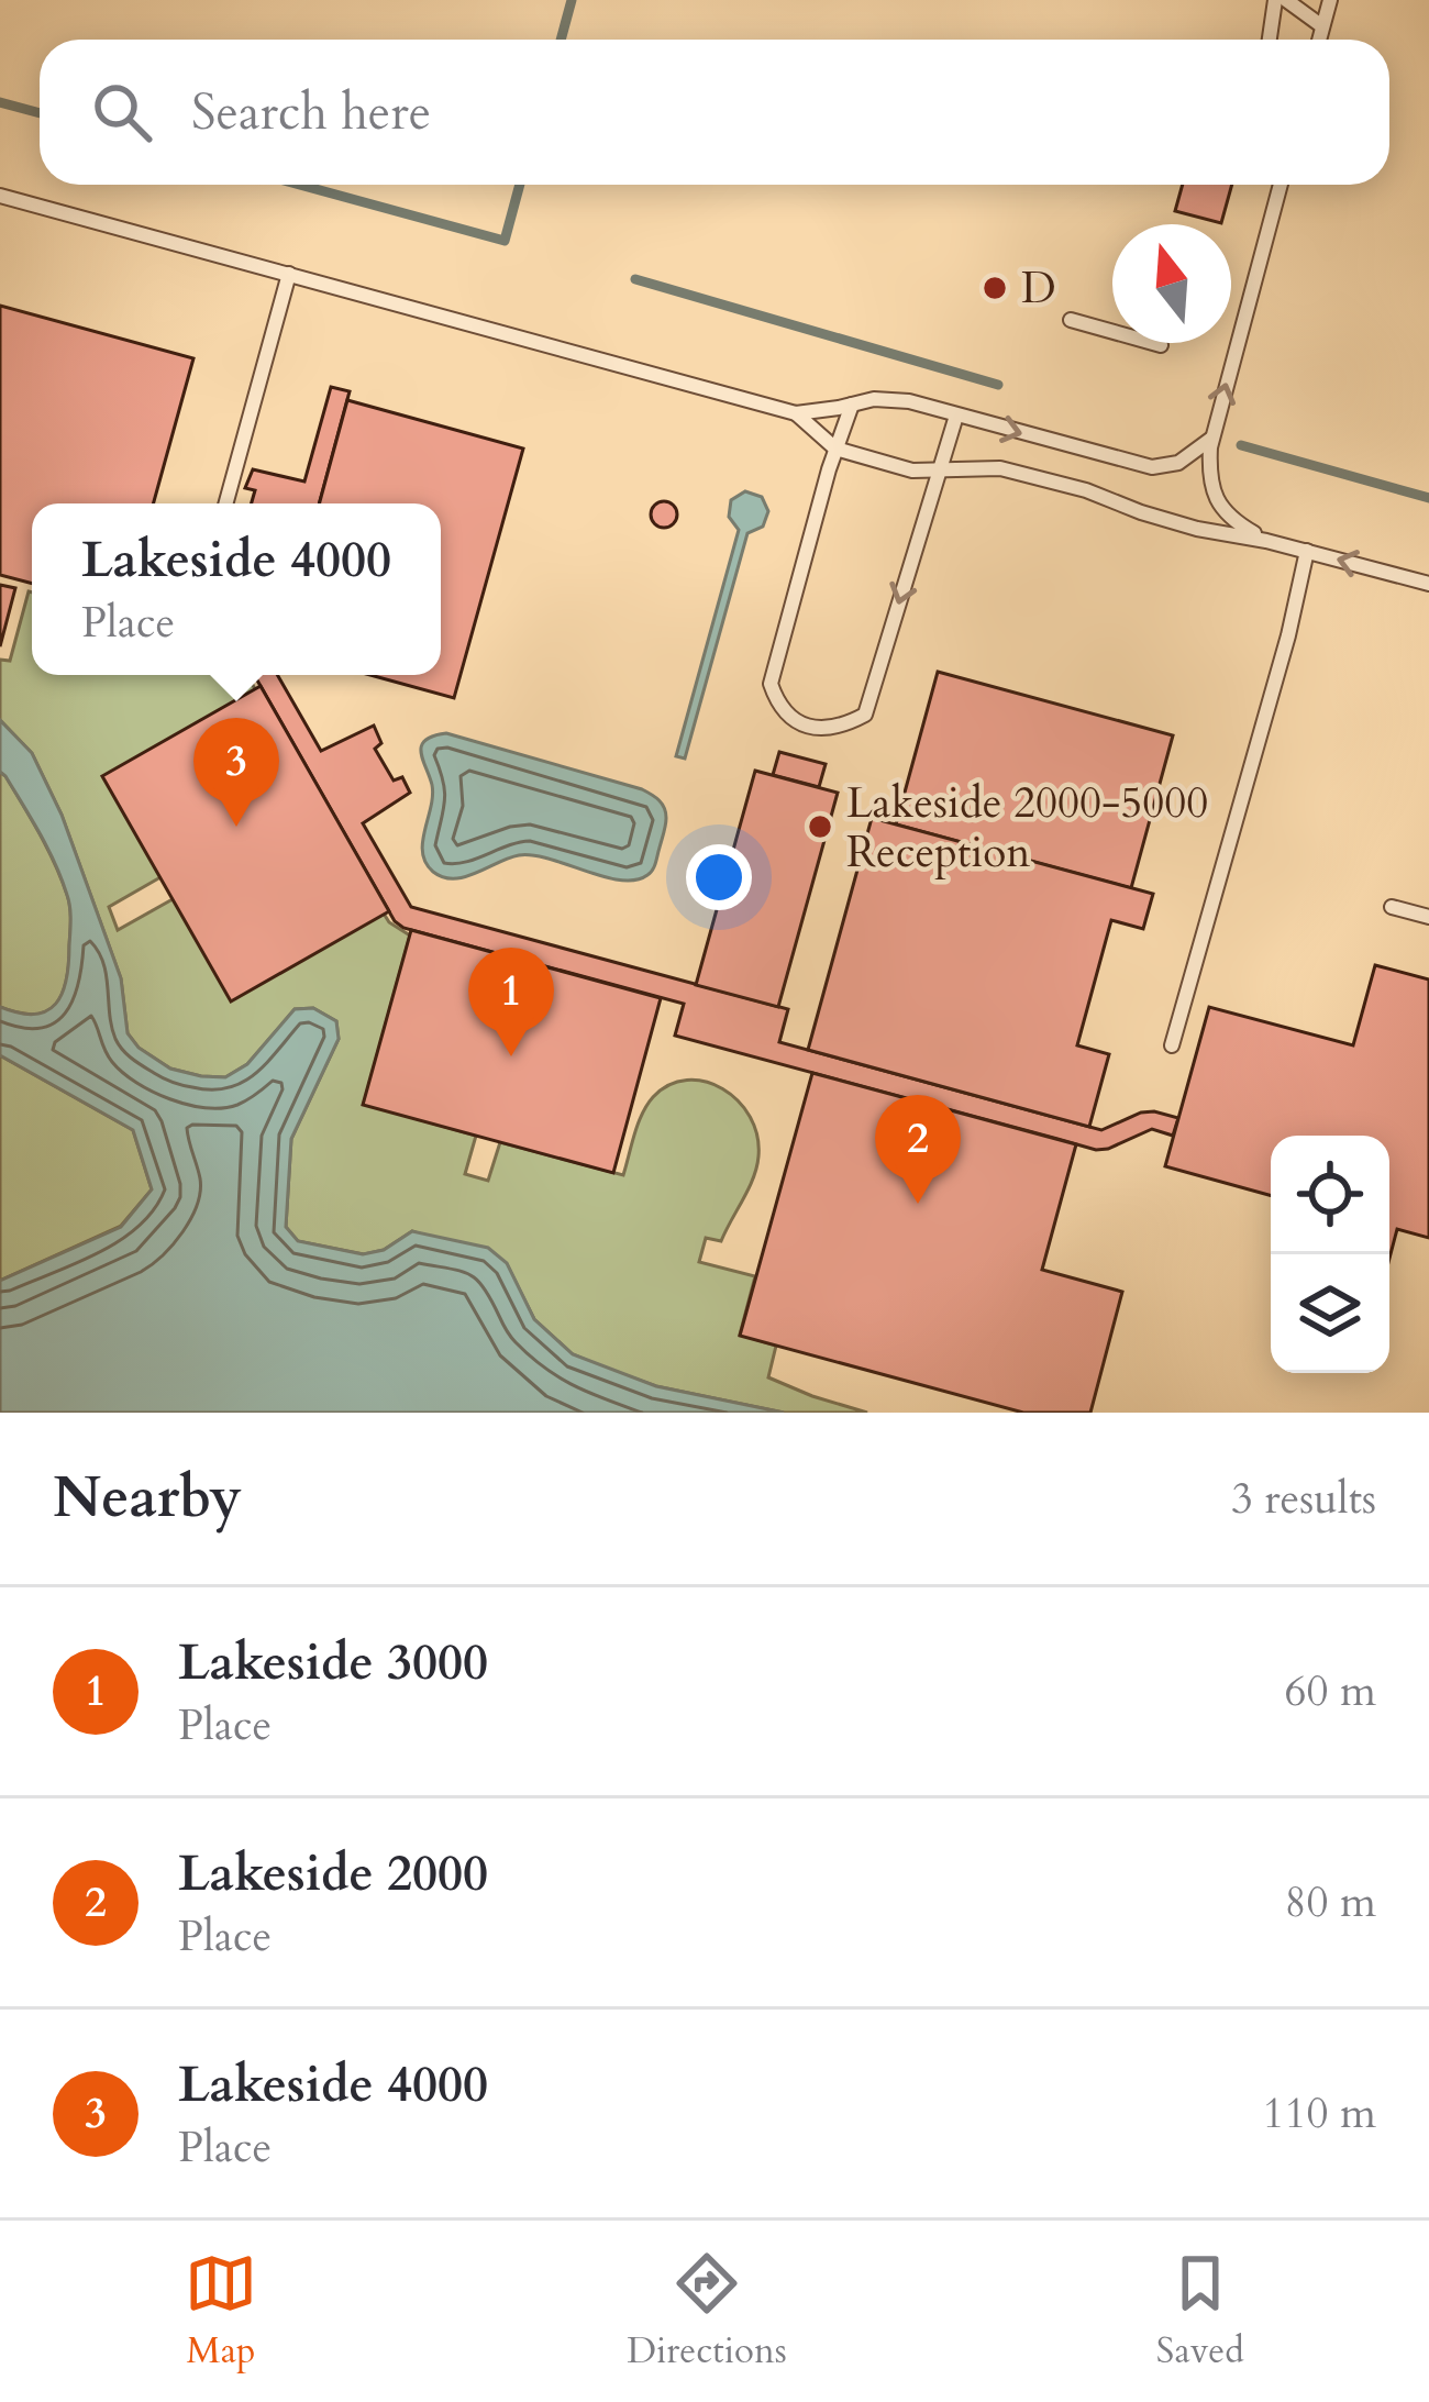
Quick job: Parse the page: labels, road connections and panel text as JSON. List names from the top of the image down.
{
  "places": ["D", "Lakeside 2000-5000 Reception"],
  "north": "top",
  "page": {
    "search": "Search here",
    "popup": ["Lakeside 4000", "Place"],
    "pins": ["3", "1", "2"],
    "heading": ["Nearby", "3 results"],
    "list": [
      {
        "mark": "1",
        "name": "Lakeside 3000",
        "note": "Place",
        "value": "60 m"
      },
      {
        "mark": "2",
        "name": "Lakeside 2000",
        "note": "Place",
        "value": "80 m"
      },
      {
        "mark": "3",
        "name": "Lakeside 4000",
        "note": "Place",
        "value": "110 m"
      }
    ],
    "nav": ["Map", "Directions", "Saved"]
  }
}
